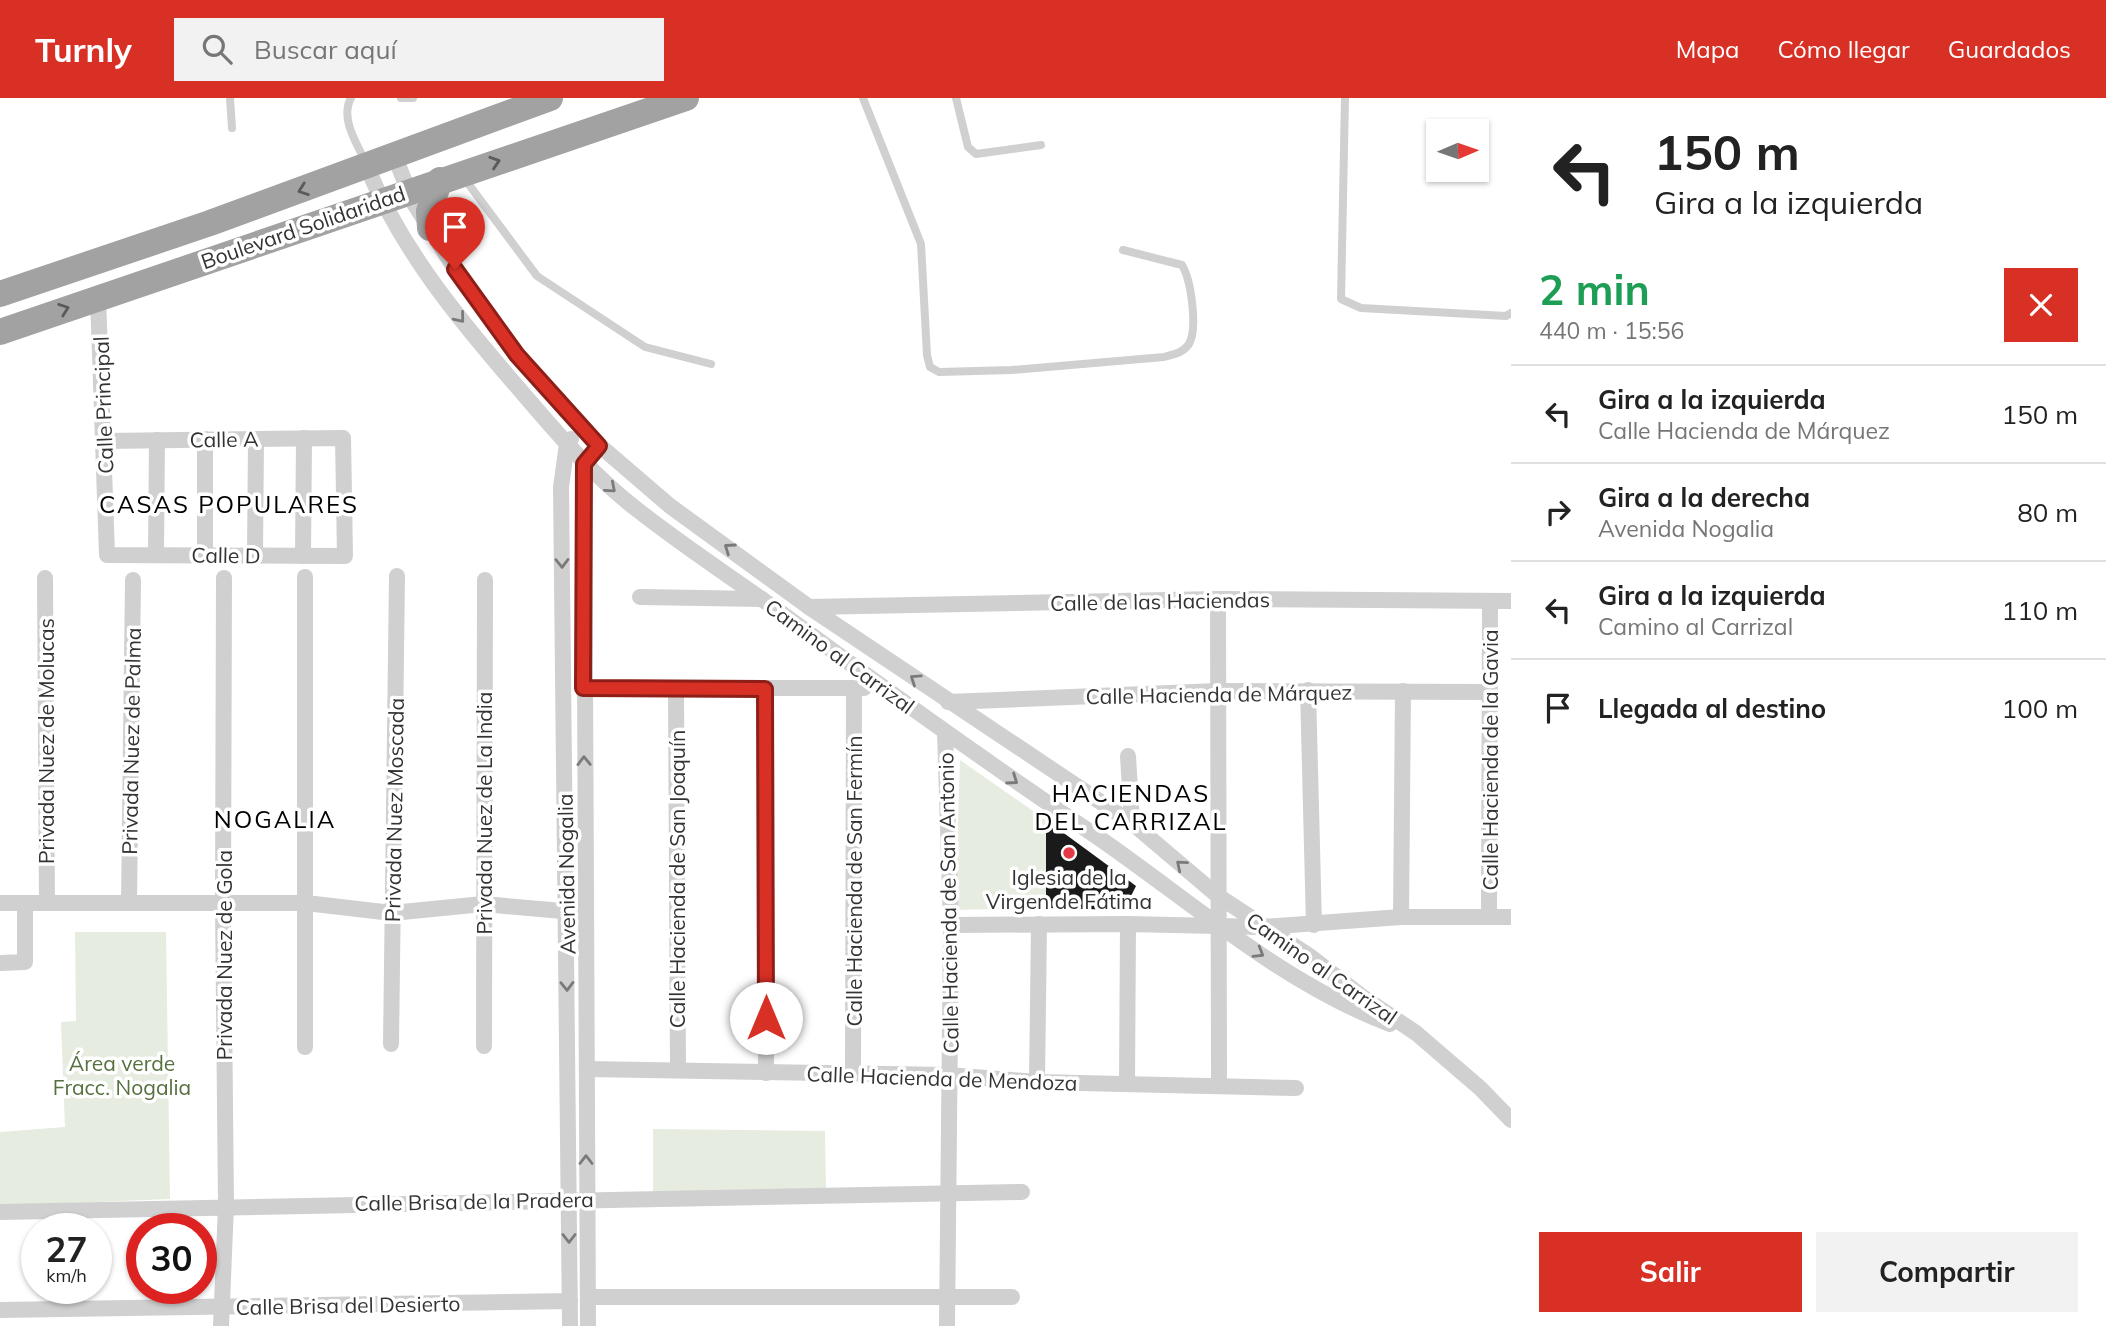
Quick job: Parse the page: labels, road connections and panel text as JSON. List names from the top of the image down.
{
  "streets": {
    "highway": ["Boulevard Solidaridad"],
    "street": [
      "Calle Principal",
      "Calle A",
      "Calle D",
      "Calle de las Haciendas",
      "Camino al Carrizal",
      "Calle Hacienda de Márquez",
      "Privada Nuez de Molucas",
      "Privada Nuez de Palma",
      "Calle Hacienda de la Gavia",
      "Privada Nuez Moscada",
      "Privada Nuez de La India",
      "Avenida Nogalia",
      "Calle Hacienda de San Joaquín",
      "Calle Hacienda de San Fermín",
      "Calle Hacienda de San Antonio",
      "Privada Nuez de Gola",
      "Calle Hacienda de Mendoza",
      "Calle Brisa de la Pradera",
      "Calle Brisa del Desierto"
    ]
  },
  "crossings": [
    ["Boulevard Solidaridad", "Calle Principal"],
    ["Boulevard Solidaridad", "Camino al Carrizal"],
    ["Calle Principal", "Calle A"],
    ["Calle Principal", "Calle D"],
    ["Calle A", "Calle D"],
    ["Calle de las Haciendas", "Camino al Carrizal"],
    ["Calle de las Haciendas", "Calle Hacienda de la Gavia"],
    ["Camino al Carrizal", "Calle Hacienda de Márquez"],
    ["Camino al Carrizal", "Avenida Nogalia"],
    ["Camino al Carrizal", "Calle Hacienda de San Antonio"],
    ["Calle Hacienda de Márquez", "Calle Hacienda de la Gavia"],
    ["Avenida Nogalia", "Calle Hacienda de Mendoza"],
    ["Avenida Nogalia", "Calle Brisa de la Pradera"],
    ["Avenida Nogalia", "Calle Brisa del Desierto"],
    ["Calle Hacienda de San Joaquín", "Calle Hacienda de Mendoza"],
    ["Calle Hacienda de San Fermín", "Calle Hacienda de Mendoza"],
    ["Calle Hacienda de San Antonio", "Calle Hacienda de Mendoza"],
    ["Calle Hacienda de San Antonio", "Calle Brisa de la Pradera"],
    ["Privada Nuez de Gola", "Calle Brisa de la Pradera"],
    ["Privada Nuez de Gola", "Calle Brisa del Desierto"]
  ],
  "districts": ["CASAS POPULARES", "HACIENDAS DEL CARRIZAL", "NOGALIA"],
  "parks": ["Área verde Fracc. Nogalia"],
  "places": ["Iglesia de la Virgen de Fátima"],
  "north": "right",
  "page": {
    "header": "Turnly",
    "search": "Buscar aquí",
    "nav": ["Mapa", "Cómo llegar", "Guardados"],
    "turn": ["150 m", "Gira a la izquierda"],
    "heading": ["2 min", "440 m · 15:56"],
    "list": [
      {
        "name": "Gira a la izquierda",
        "note": "Calle Hacienda de Márquez",
        "value": "150 m"
      },
      {
        "name": "Gira a la derecha",
        "note": "Avenida Nogalia",
        "value": "80 m"
      },
      {
        "name": "Gira a la izquierda",
        "note": "Camino al Carrizal",
        "value": "110 m"
      },
      {
        "name": "Llegada al destino",
        "value": "100 m"
      }
    ],
    "speed": "27 km/h",
    "limit": "30",
    "buttons": ["Salir", "Compartir"]
  }
}
